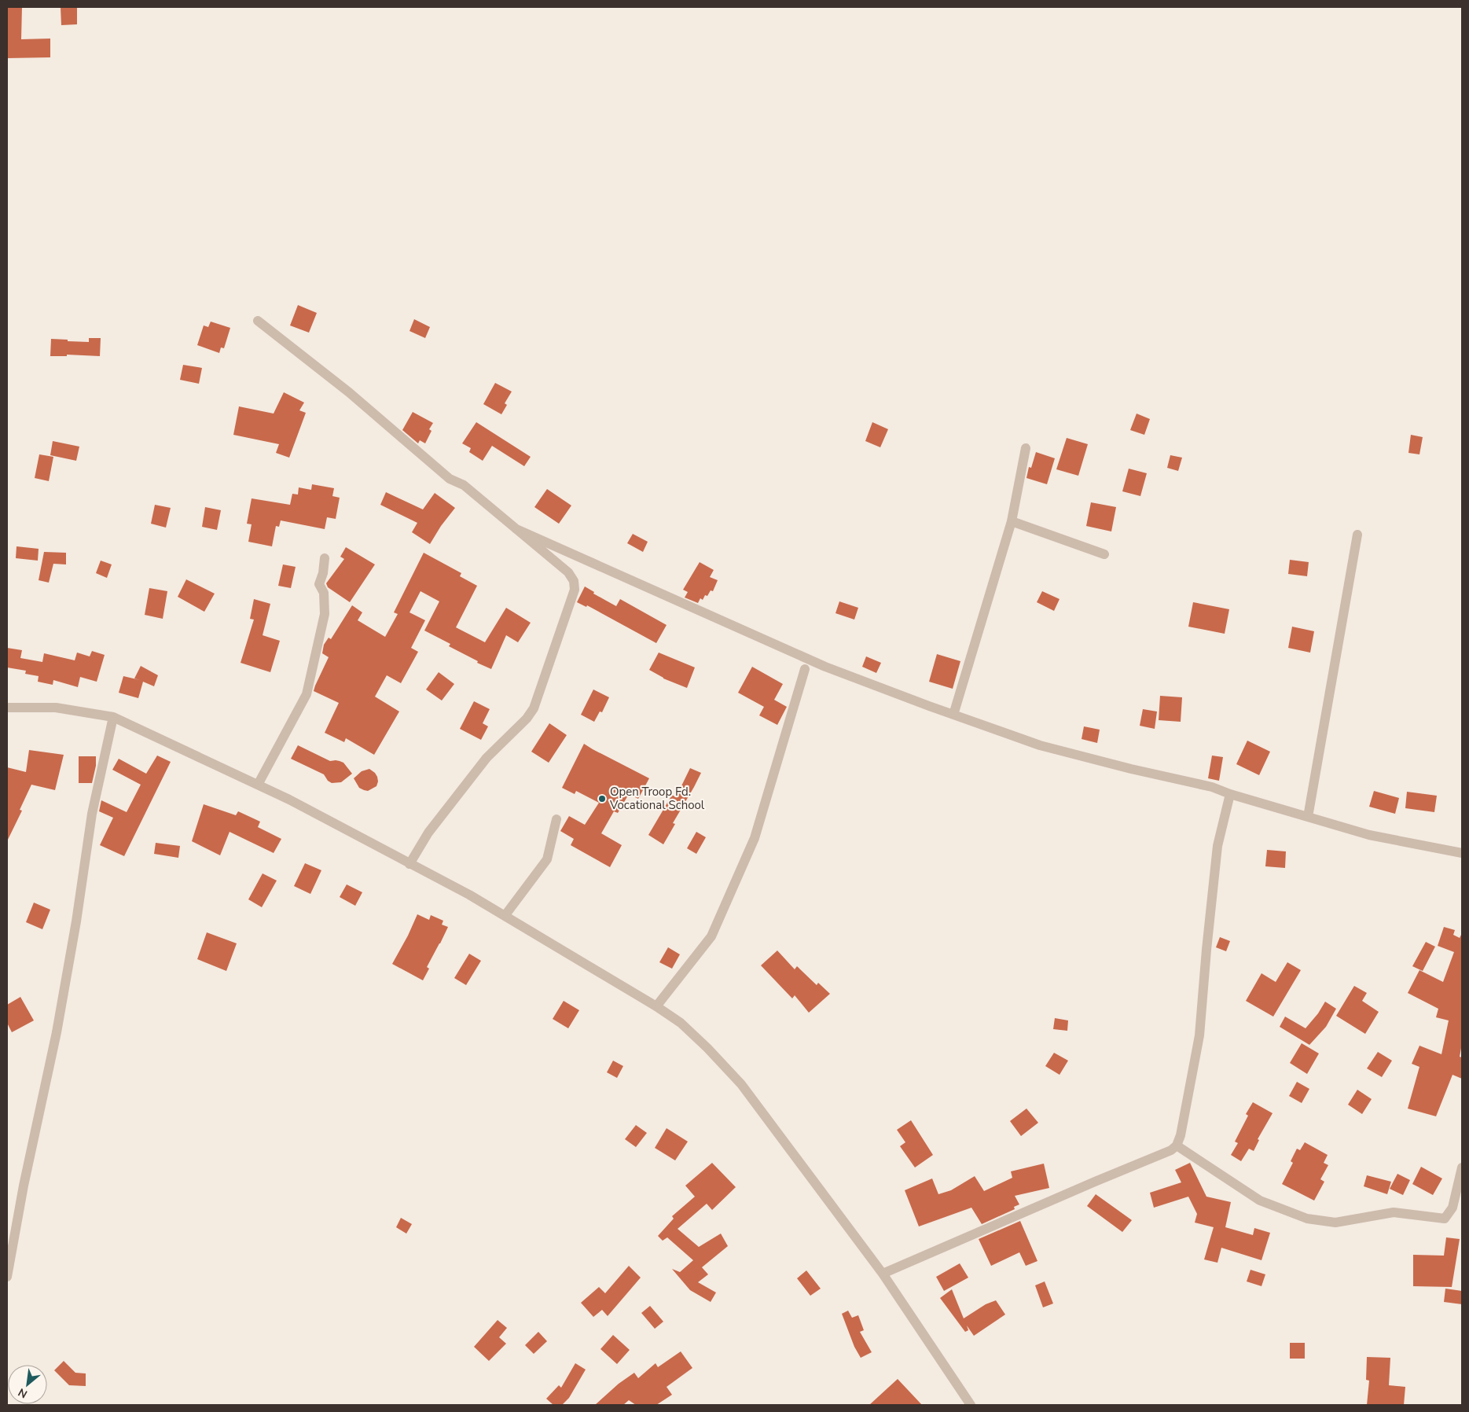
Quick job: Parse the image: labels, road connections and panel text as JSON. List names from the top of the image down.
{
  "places": ["Open Troop Fd. Vocational School"],
  "north": "bottom left"
}
